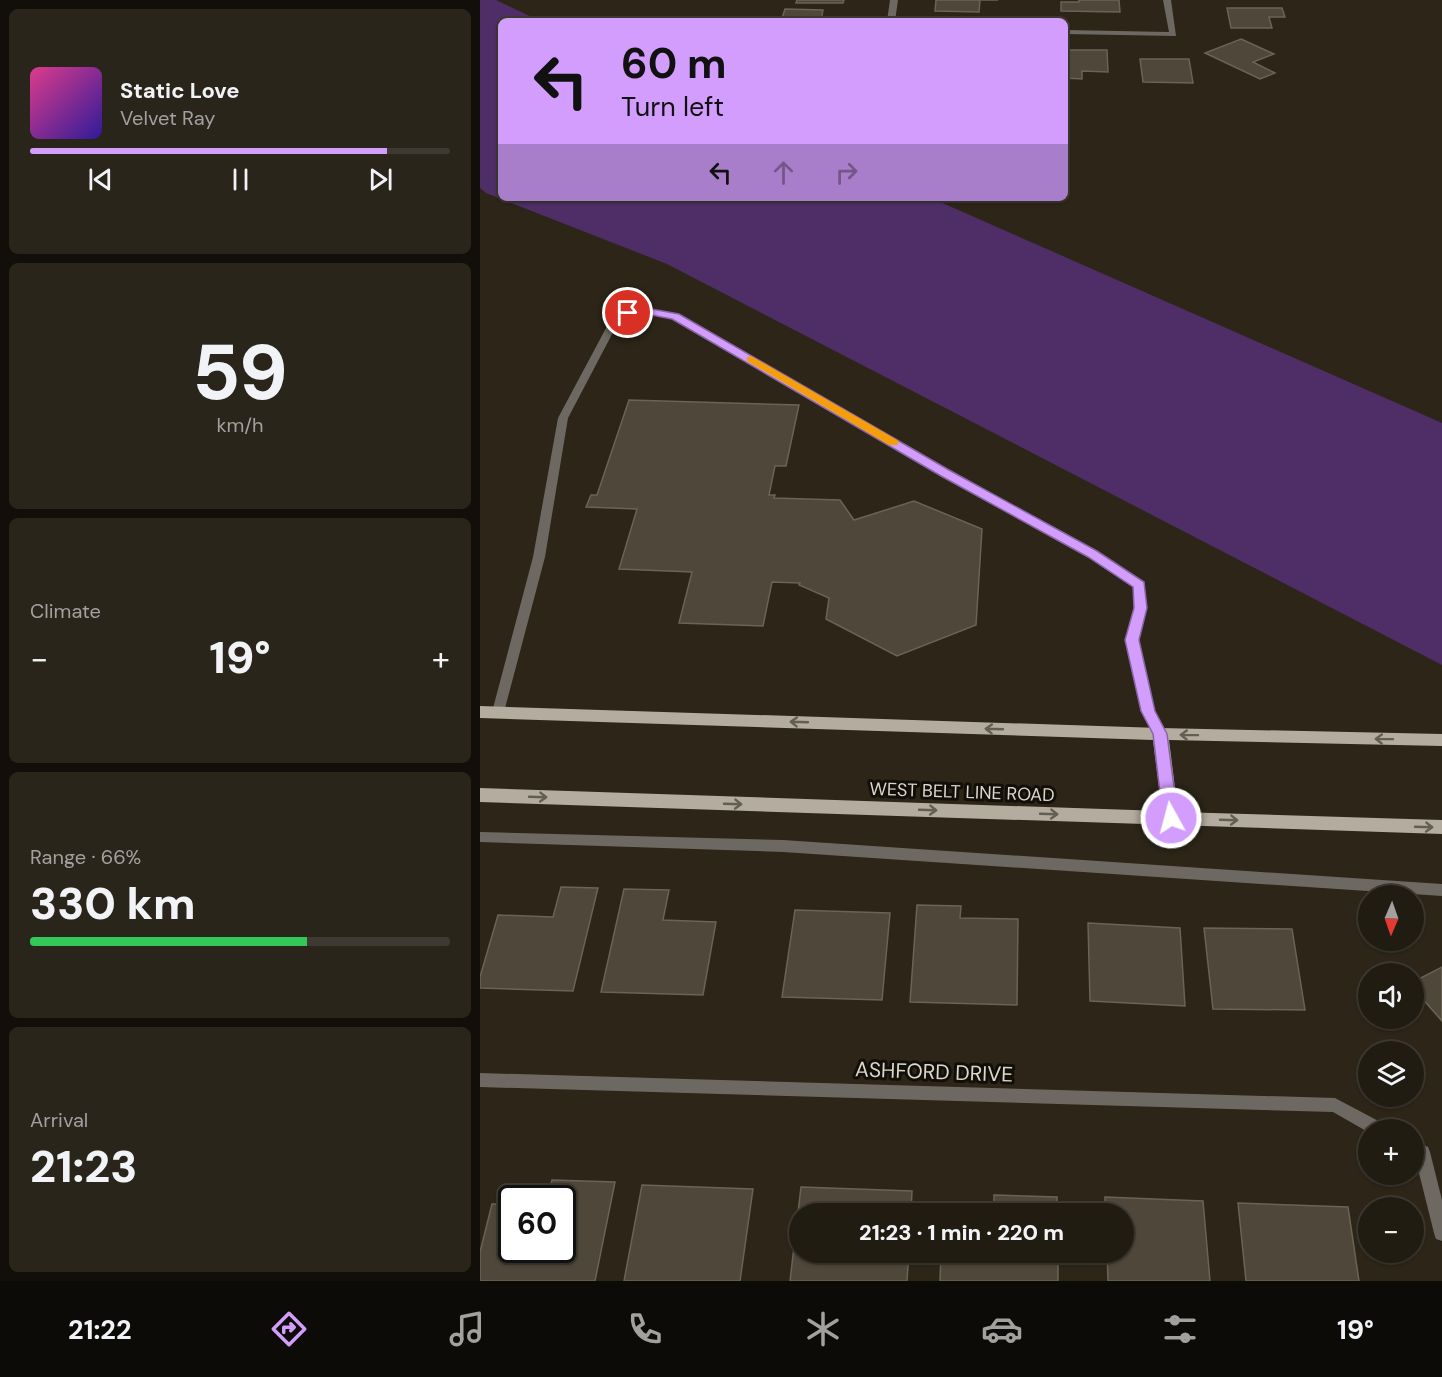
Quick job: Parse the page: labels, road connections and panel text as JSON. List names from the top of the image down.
{
  "streets": {
    "main road": ["WEST BELT LINE ROAD"],
    "street": ["ASHFORD DRIVE"]
  },
  "north": "bottom",
  "page": {
    "turn": ["60 m", "Turn left"],
    "song": ["Static Love", "Velvet Ray"],
    "tile": [
      ["59", "km/h"],
      "Climate",
      ["Range · 66%", "330 km"],
      ["Arrival", "21:23"]
    ],
    "heat": ["−", "19°", "+"],
    "map_buttons": ["+", "−"],
    "limit": "60",
    "trip": "21:23 · 1 min · 220 m",
    "tabs": ["21:22", "19°"]
  }
}
